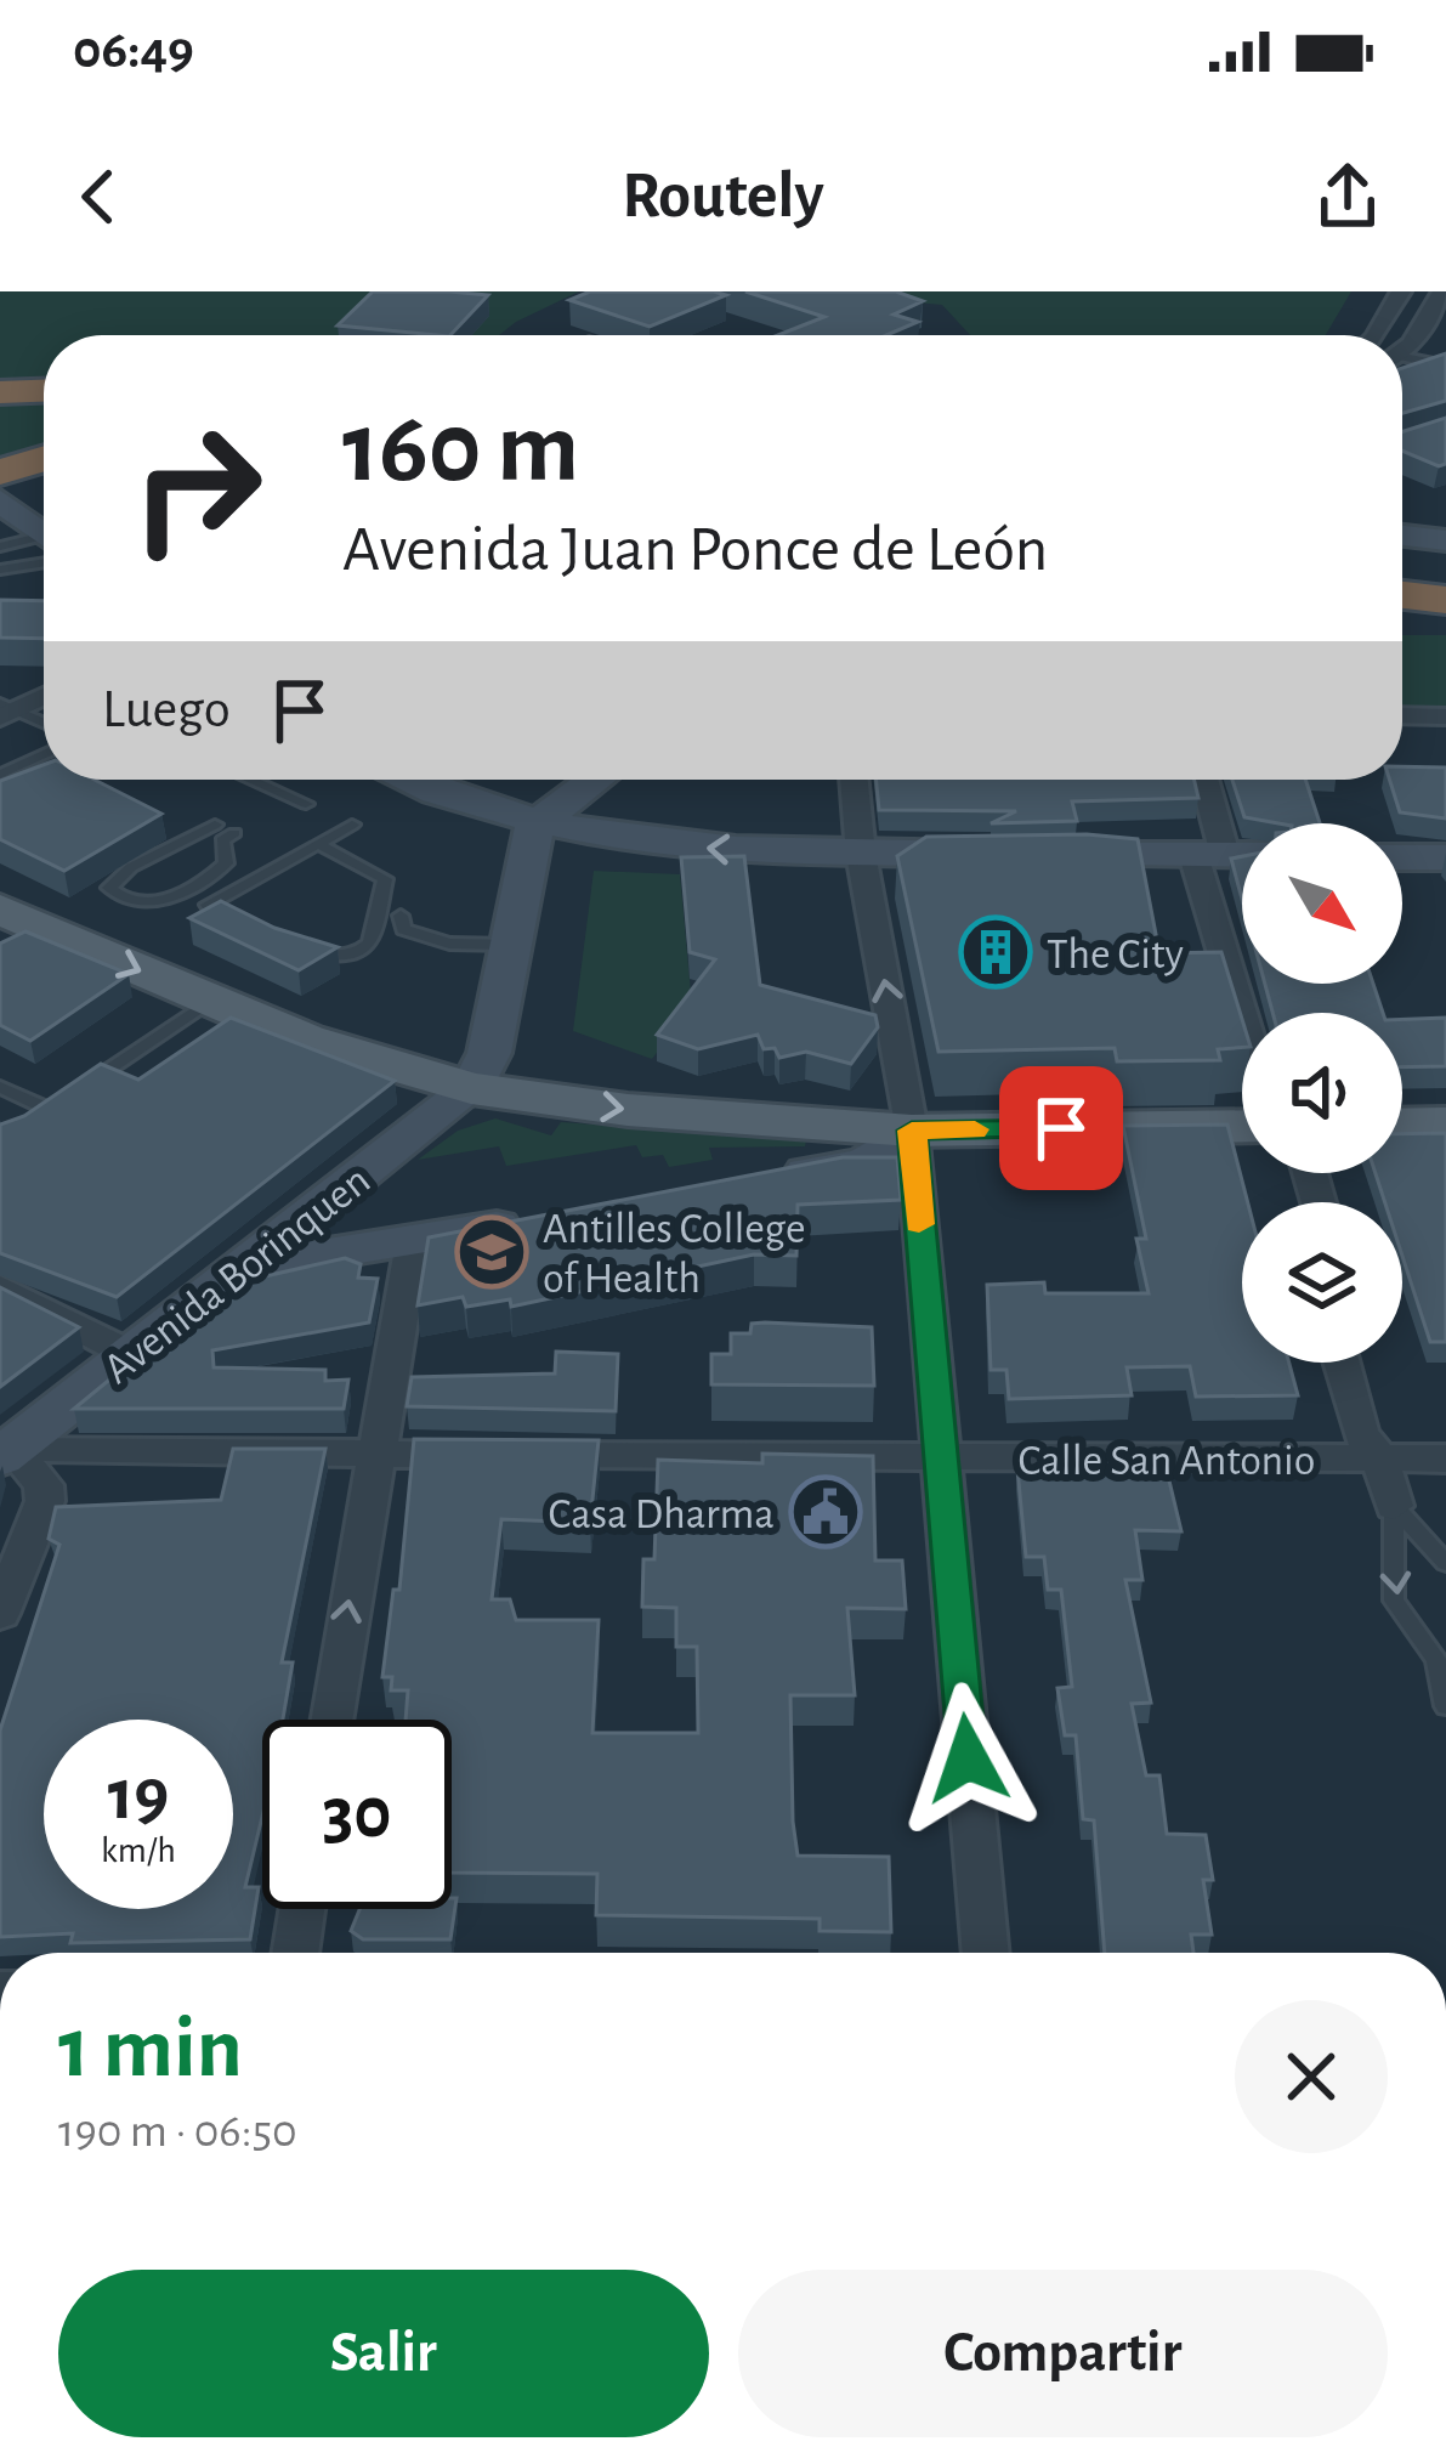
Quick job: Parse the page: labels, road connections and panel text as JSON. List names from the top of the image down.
{
  "streets": {
    "street": ["Avenida Borinquen", "Calle San Antonio"]
  },
  "crossings": [
    ["Avenida Borinquen", "Calle San Antonio"]
  ],
  "places": {
    "building": ["The City"],
    "school or university": ["Antilles College of Health"],
    "public building": ["Casa Dharma"]
  },
  "north": "bottom right",
  "page": {
    "status": "06:49",
    "header": "Routely",
    "turn": ["160 m", "Avenida Juan Ponce de León"],
    "then": "Luego",
    "speed": "19 km/h",
    "limit": "30",
    "heading": ["1 min", "190 m · 06:50"],
    "buttons": ["Salir", "Compartir"]
  }
}
